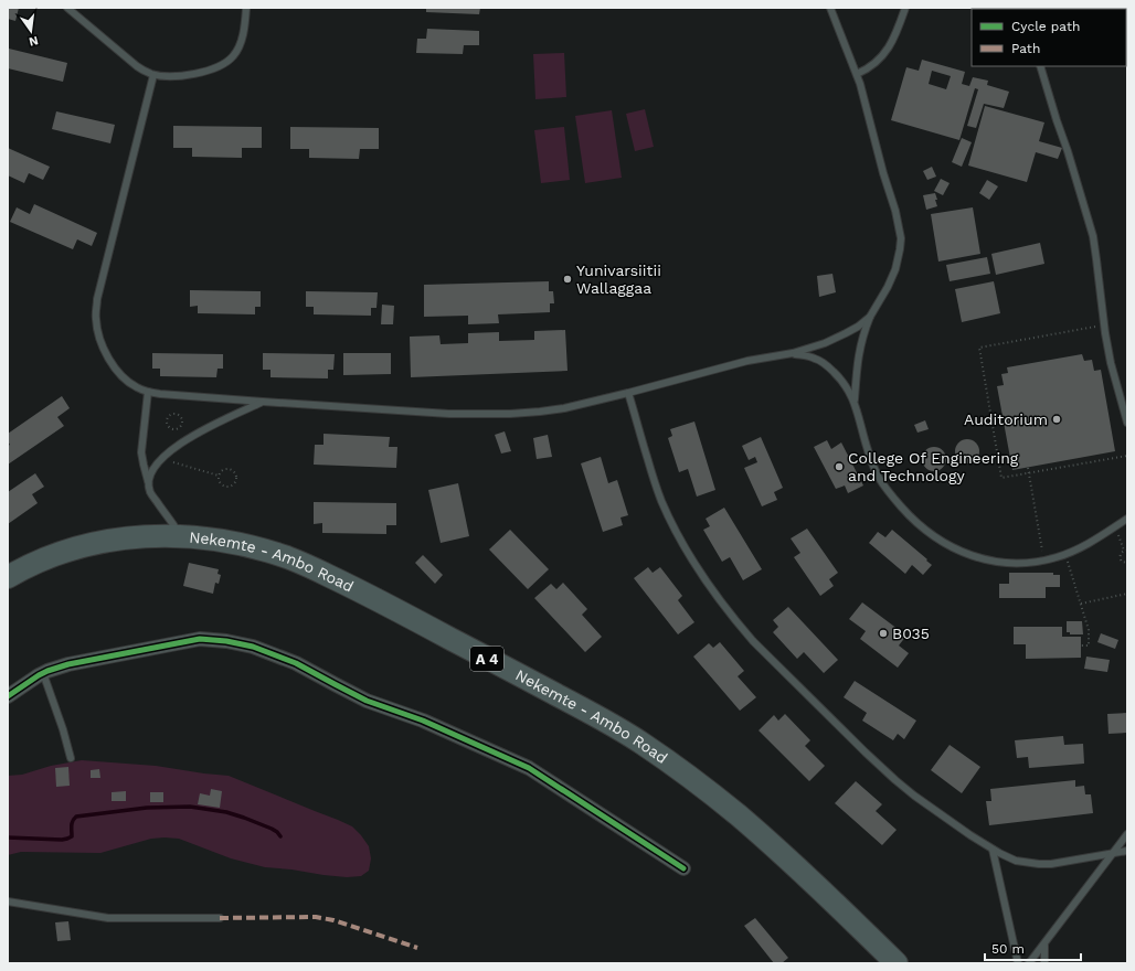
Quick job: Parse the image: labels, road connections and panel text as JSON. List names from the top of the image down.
{
  "streets": {
    "highway": ["Nekemte - Ambo Road", "A 4"]
  },
  "places": [
    "Yunivarsiitii Wallaggaa",
    "Auditorium",
    "College Of Engineering and Technology",
    "B035"
  ],
  "legend": ["Cycle path", "Path"],
  "scale_bar": "50 m",
  "north": "bottom"
}
